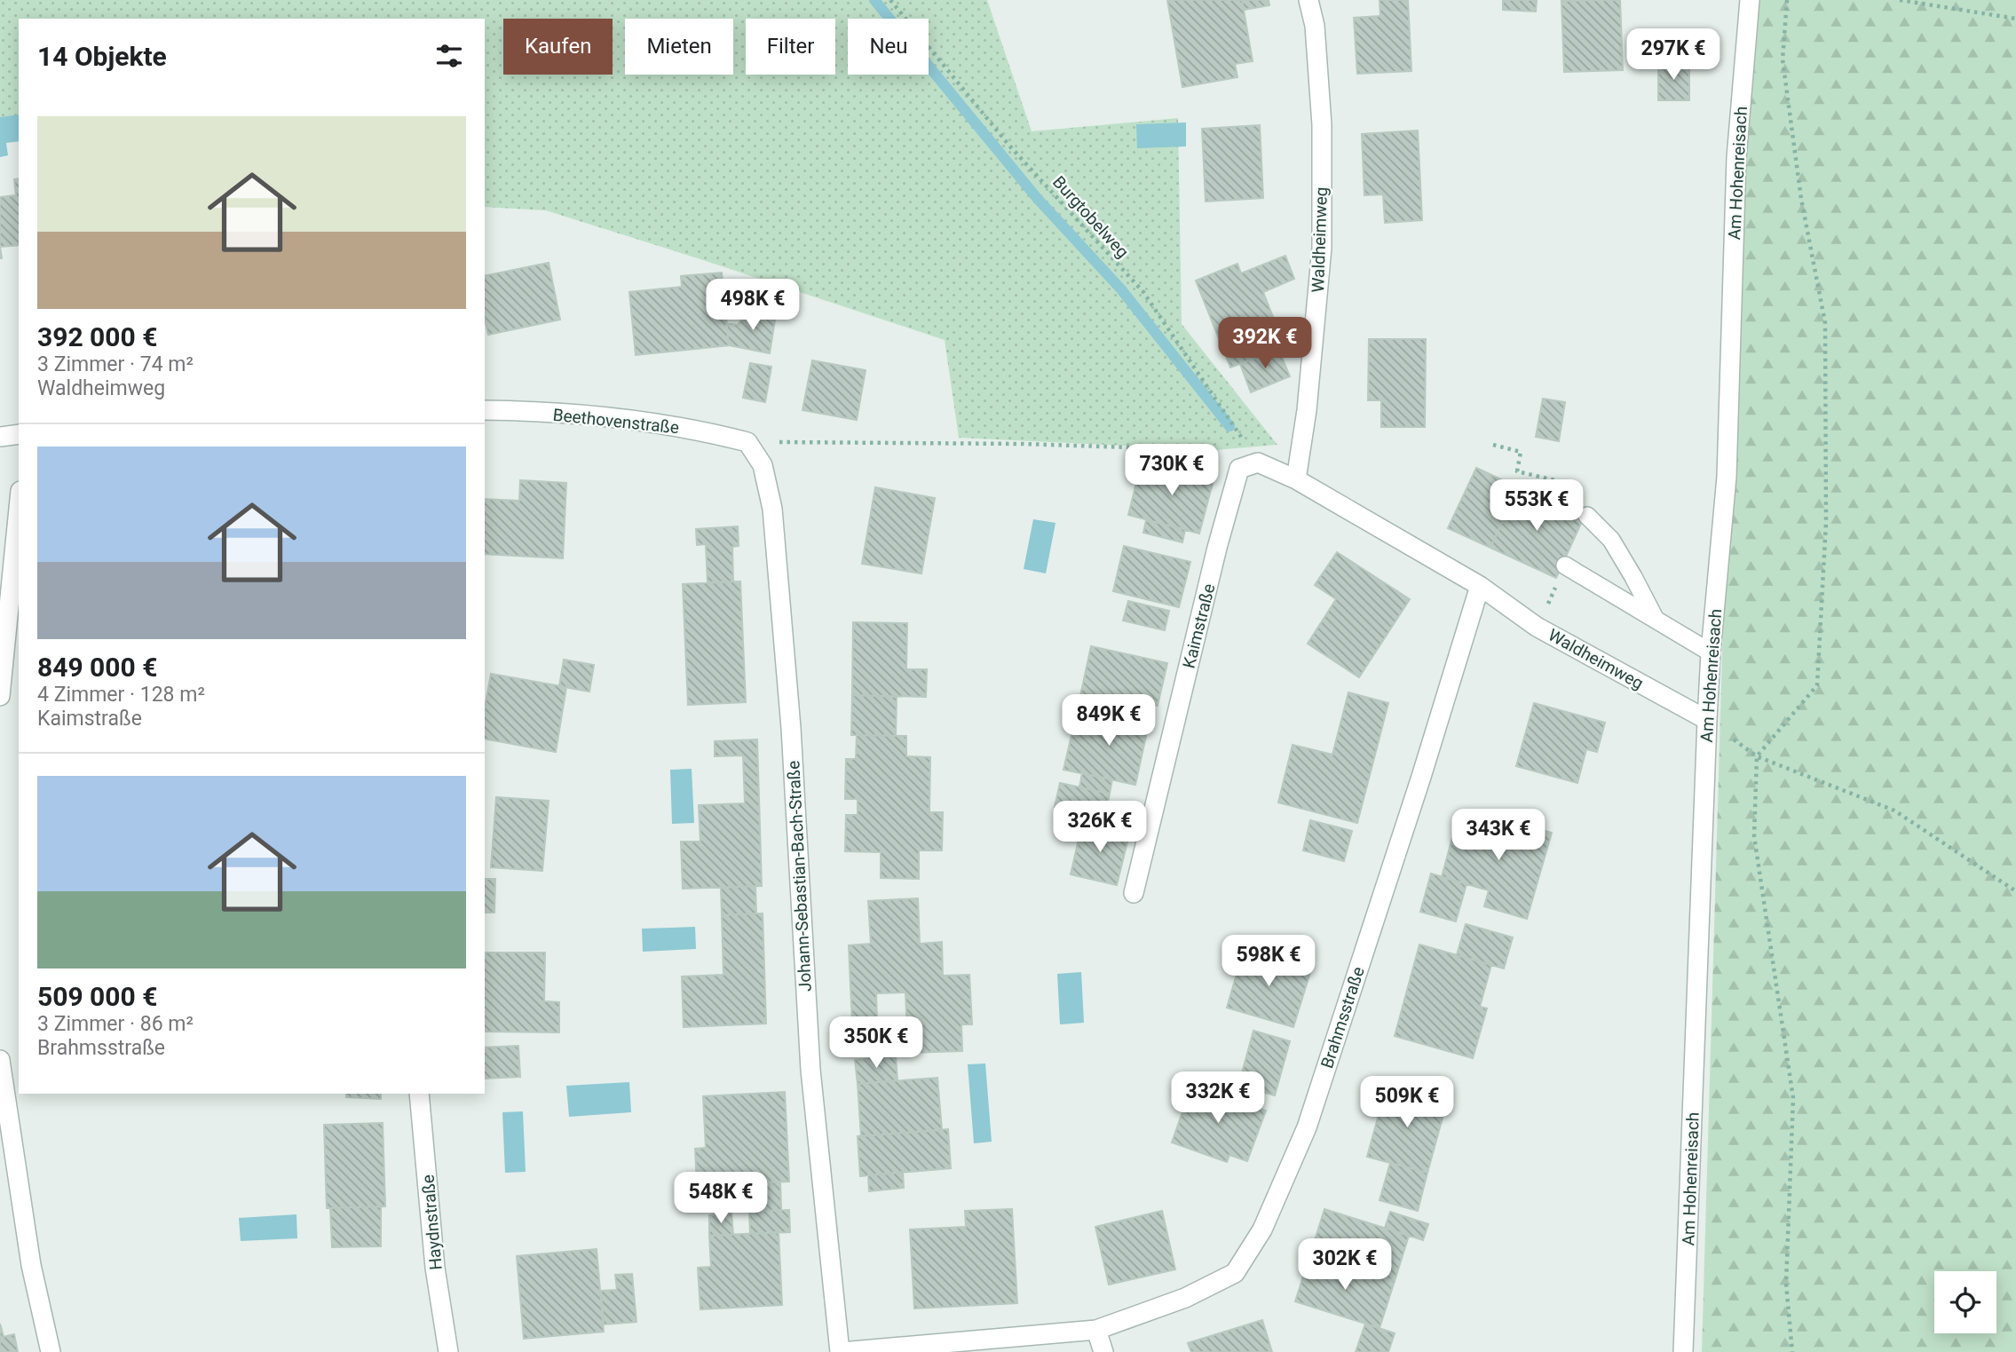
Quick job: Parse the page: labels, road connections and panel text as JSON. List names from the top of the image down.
{
  "streets": {
    "street": [
      "Am Hohenreisach",
      "Waldheimweg",
      "Beethovenstraße",
      "Kaimstraße",
      "Johann-Sebastian-Bach-Straße",
      "Brahmsstraße",
      "Haydnstraße"
    ],
    "path": ["Burgtobelweg"]
  },
  "crossings": [
    ["Am Hohenreisach", "Waldheimweg"],
    ["Burgtobelweg", "Waldheimweg"],
    ["Burgtobelweg", "Kaimstraße"],
    ["Waldheimweg", "Kaimstraße"],
    ["Waldheimweg", "Brahmsstraße"],
    ["Beethovenstraße", "Johann-Sebastian-Bach-Straße"],
    ["Johann-Sebastian-Bach-Straße", "Brahmsstraße"]
  ],
  "page": {
    "chip": [
      "Kaufen",
      "Mieten",
      "Filter",
      "Neu"
    ],
    "heading": "14 Objekte",
    "price": [
      "297K €",
      "498K €",
      "392K €",
      "730K €",
      "553K €",
      "849K €",
      "326K €",
      "343K €",
      "598K €",
      "350K €",
      "332K €",
      "509K €",
      "548K €",
      "302K €"
    ],
    "list": [
      {
        "name": "392 000 €",
        "note": "3 Zimmer · 74 m² · Waldheimweg"
      },
      {
        "name": "849 000 €",
        "note": "4 Zimmer · 128 m² · Kaimstraße"
      },
      {
        "name": "509 000 €",
        "note": "3 Zimmer · 86 m² · Brahmsstraße"
      }
    ]
  }
}
